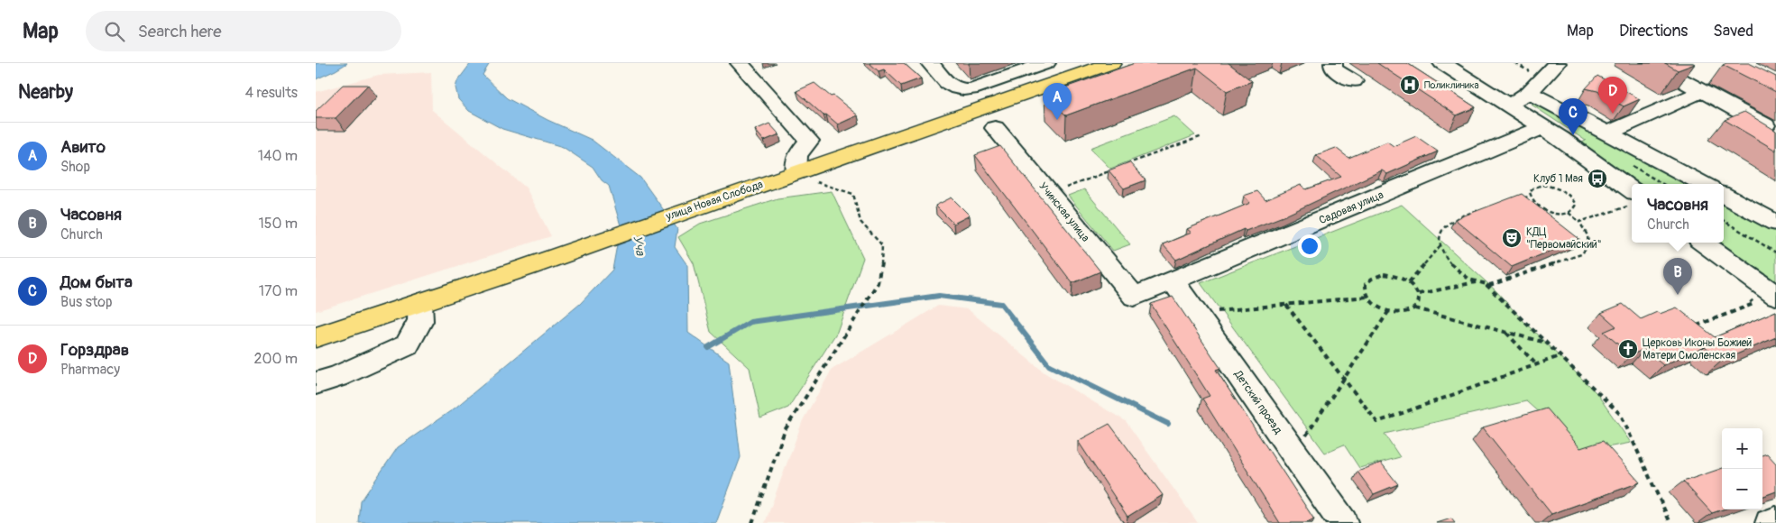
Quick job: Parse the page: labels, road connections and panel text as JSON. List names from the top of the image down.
{
  "streets": {
    "main road": ["улица Новая Слобода"],
    "street": ["Садовая улица", "Учинская улица", "Детский проезд"]
  },
  "crossings": [
    ["Садовая улица", "Учинская улица"],
    ["Садовая улица", "Детский проезд"]
  ],
  "water": ["Уча"],
  "places": {
    "hospital": ["Поликлиника"],
    "bus stop": ["Клуб 1 Мая"],
    "theatre": ["КДЦ \"Первомайский\""],
    "church": ["Церковь Иконы Божией Матери Смоленская"]
  },
  "page": {
    "header": "Map",
    "search": "Search here",
    "nav": ["Map", "Directions", "Saved"],
    "heading": ["Nearby", "4 results"],
    "pins": [
      "D",
      "A",
      "C",
      "B"
    ],
    "list": [
      {
        "mark": "A",
        "name": "Авито",
        "note": "Shop",
        "value": "140 m"
      },
      {
        "mark": "B",
        "name": "Часовня",
        "note": "Church",
        "value": "150 m"
      },
      {
        "mark": "C",
        "name": "Дом быта",
        "note": "Bus stop",
        "value": "170 m"
      },
      {
        "mark": "D",
        "name": "Горздрав",
        "note": "Pharmacy",
        "value": "200 m"
      }
    ],
    "popup": ["Часовня", "Church"],
    "map_buttons": ["+", "−"]
  }
}
